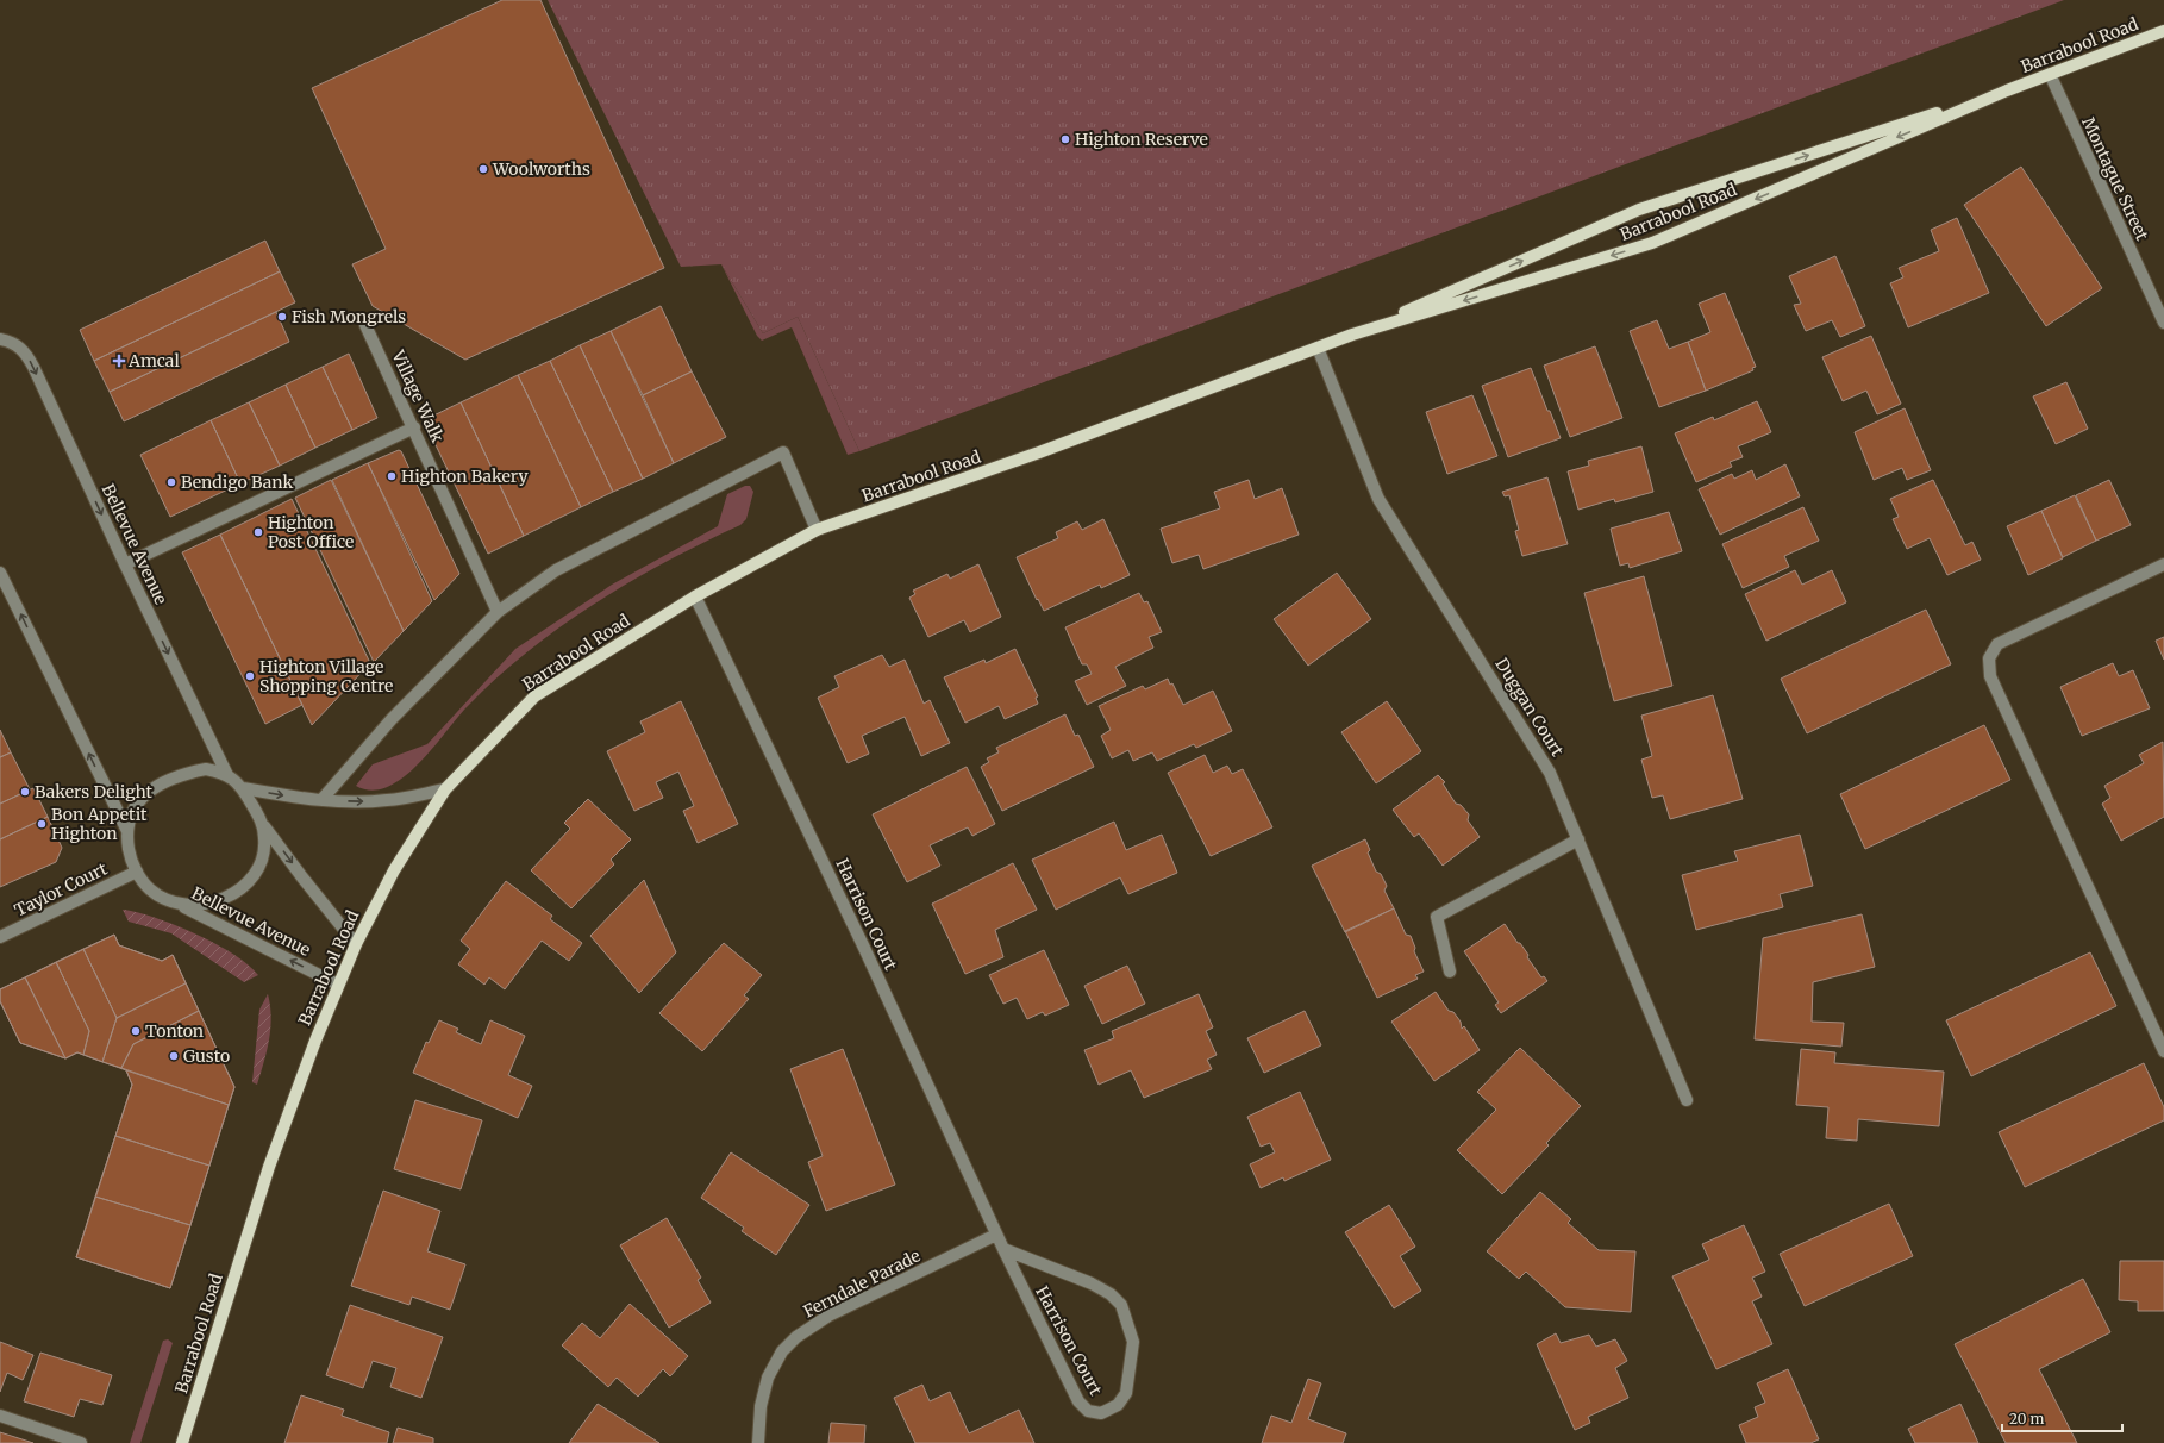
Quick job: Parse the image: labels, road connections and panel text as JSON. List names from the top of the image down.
{
  "streets": {
    "main road": ["Barrabool Road"],
    "street": [
      "Montague Street",
      "Village Walk",
      "Bellevue Avenue",
      "Duggan Court",
      "Taylor Court",
      "Harrison Court",
      "Ferndale Parade"
    ]
  },
  "crossings": [
    ["Barrabool Road", "Montague Street"],
    ["Barrabool Road", "Bellevue Avenue"],
    ["Barrabool Road", "Duggan Court"],
    ["Barrabool Road", "Harrison Court"],
    ["Bellevue Avenue", "Taylor Court"],
    ["Harrison Court", "Ferndale Parade"]
  ],
  "places": {
    "other": [
      "Highton Reserve",
      "Woolworths",
      "Fish Mongrels",
      "Highton Bakery",
      "Bendigo Bank",
      "Highton Post Office",
      "Highton Village Shopping Centre",
      "Bakers Delight",
      "Bon Appetit Highton",
      "Tonton",
      "Gusto"
    ],
    "health": ["Amcal"]
  },
  "scale_bar": "20 m"
}
